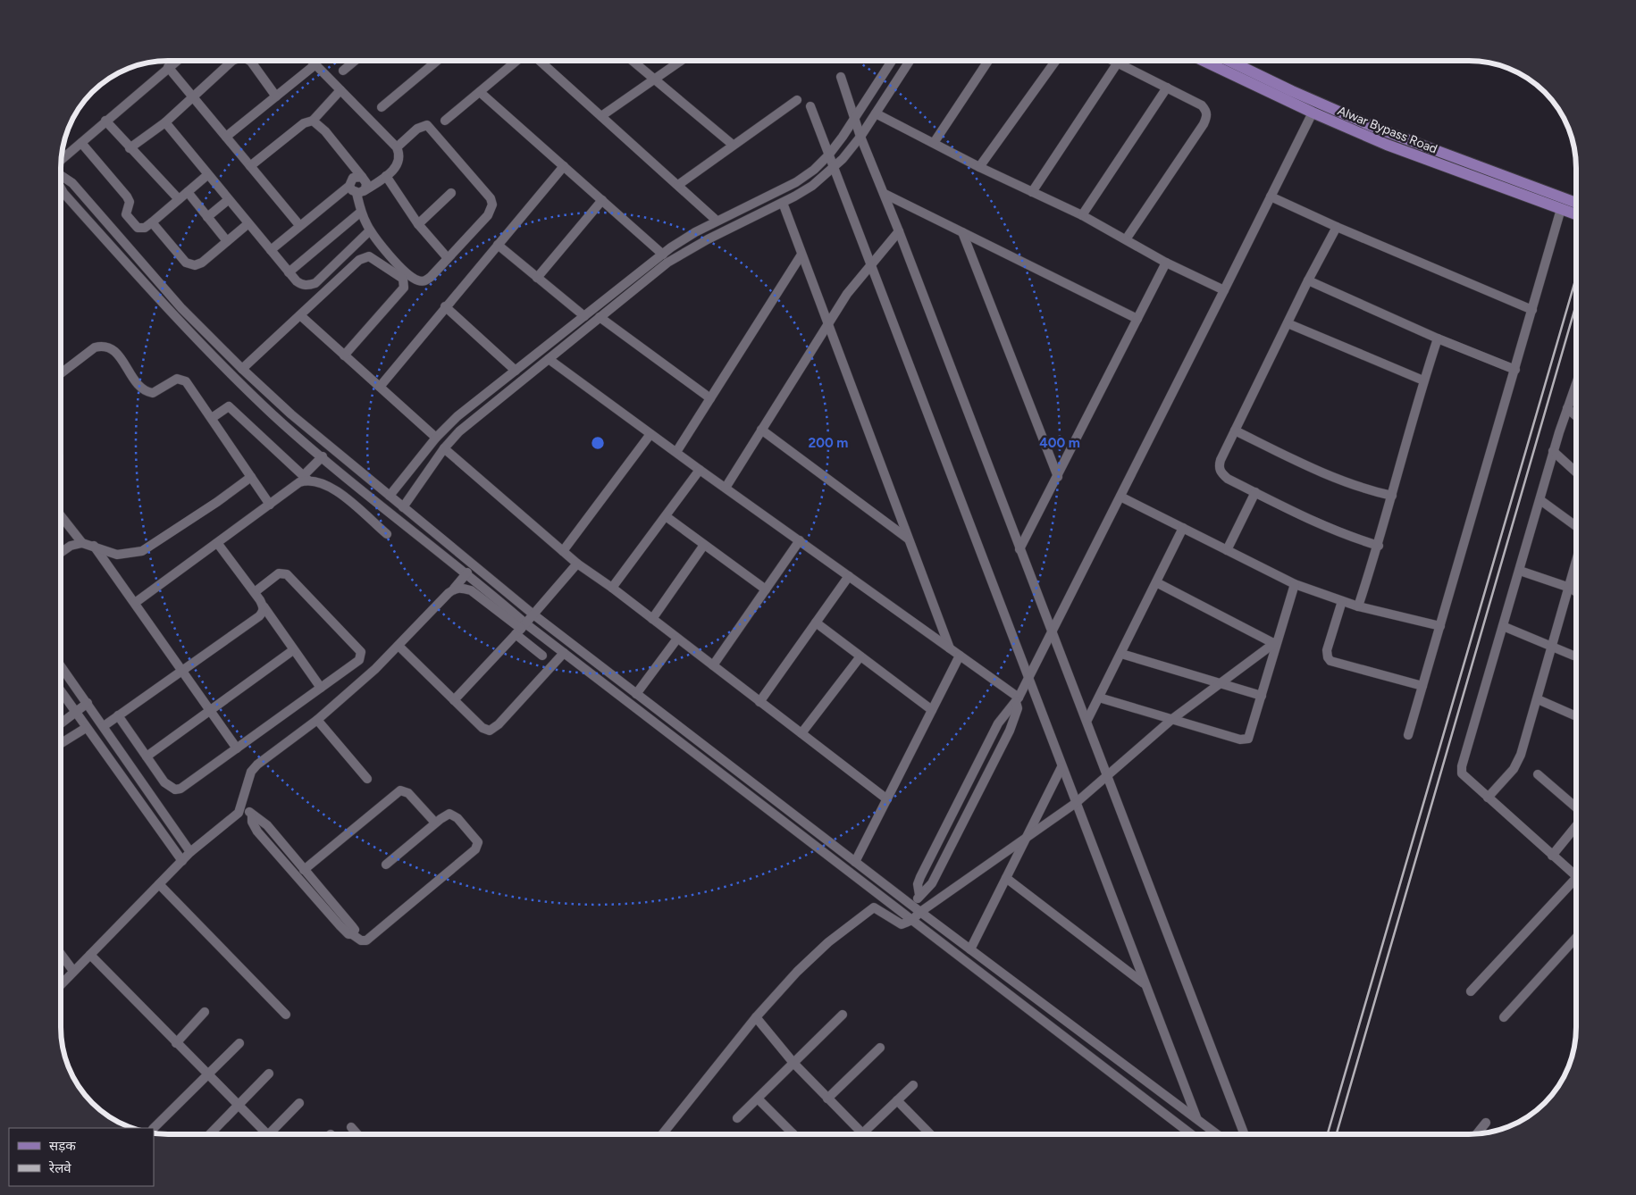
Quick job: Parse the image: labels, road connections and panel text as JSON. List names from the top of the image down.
{
  "streets": {
    "main road": ["Alwar Bypass Road"]
  },
  "legend": ["सड़क", "रेलवे"],
  "rings": ["200 m", "400 m"]
}
